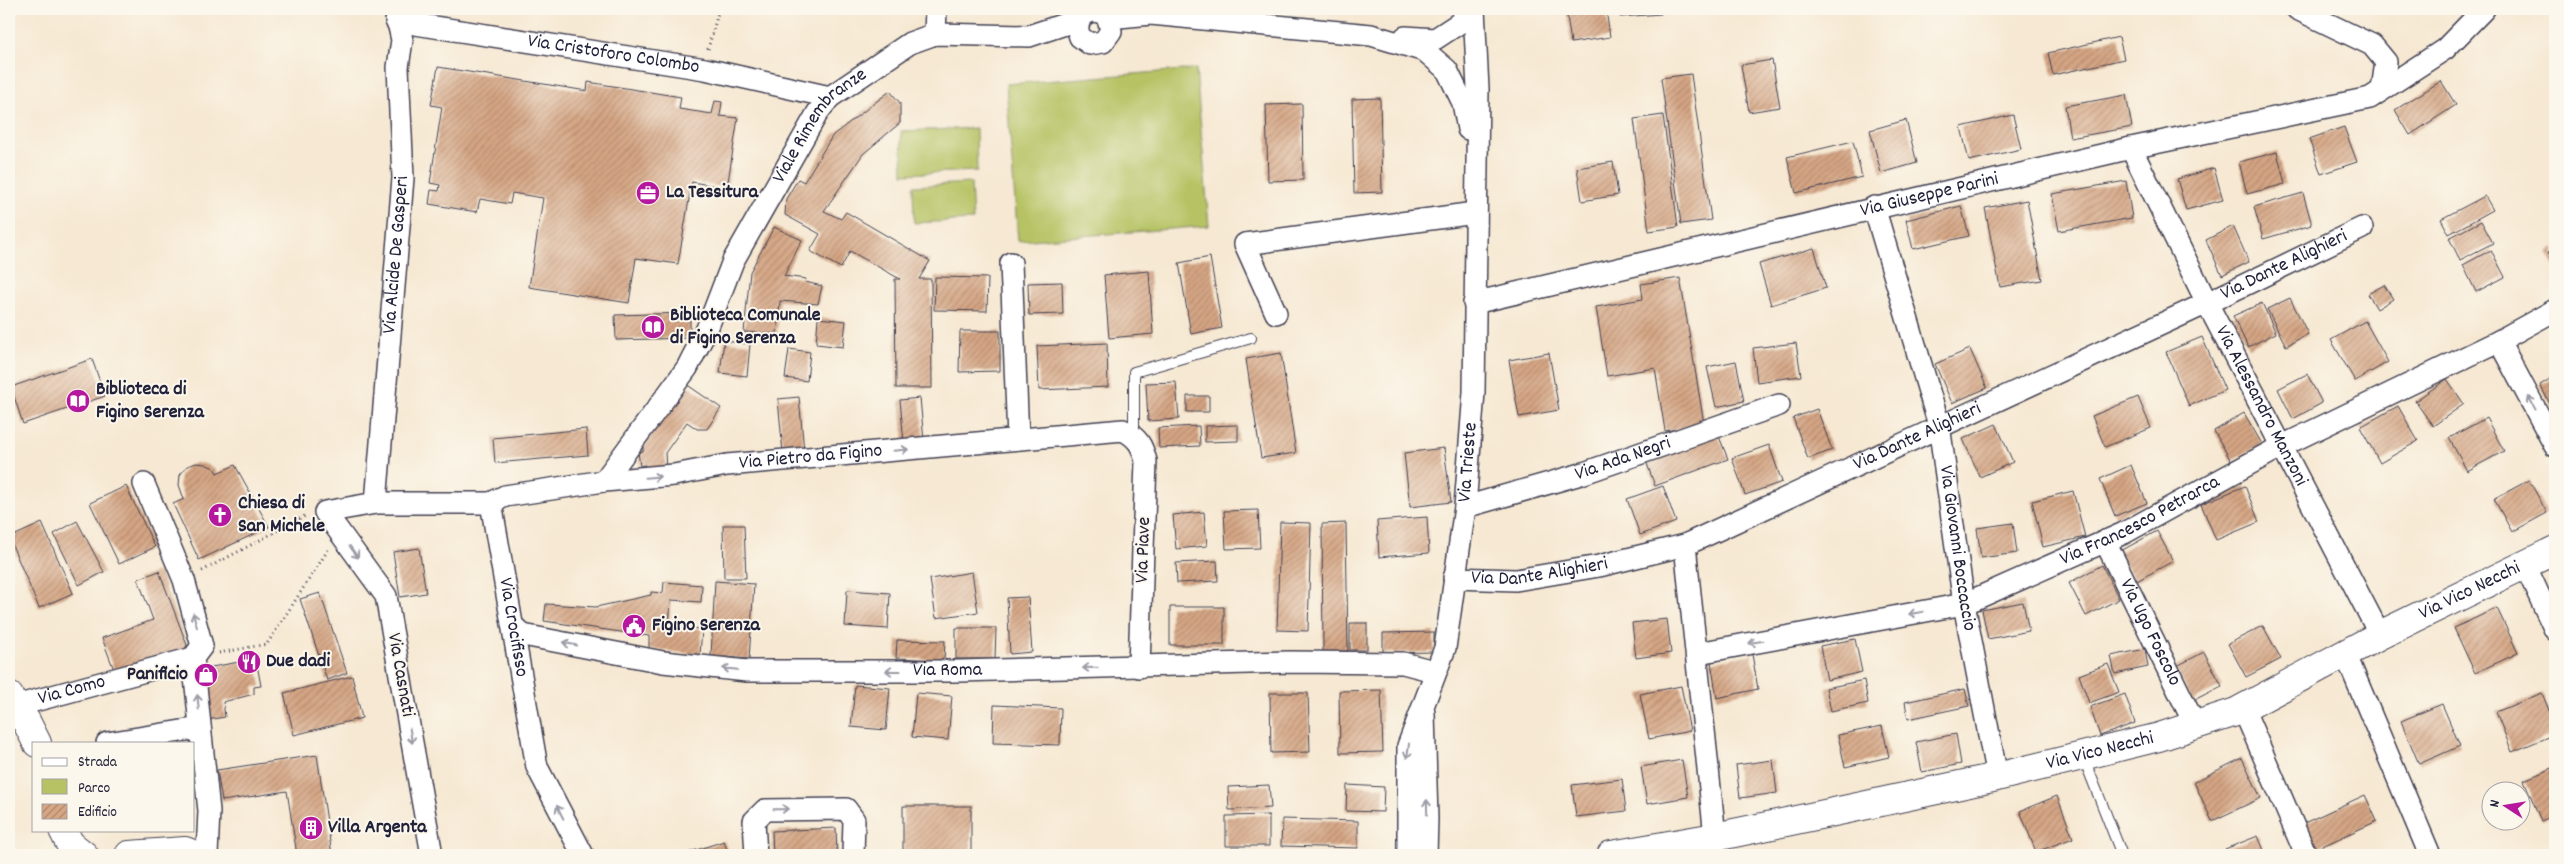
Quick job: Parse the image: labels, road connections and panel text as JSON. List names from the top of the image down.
{
  "streets": {
    "street": [
      "Via Cristoforo Colombo",
      "Viale Rimembranze",
      "Via Giuseppe Parini",
      "Via Alcide De Gasperi",
      "Via Dante Alighieri",
      "Via Alessandro Manzoni",
      "Via Pietro da Figino",
      "Via Ada Negri",
      "Via Trieste",
      "Via Francesco Petrarca",
      "Via Giovanni Boccaccio",
      "Via Piave",
      "Via Vico Necchi",
      "Via Crocifisso",
      "Via Ugo Foscolo",
      "Via Roma",
      "Via Casnati",
      "Via Como"
    ]
  },
  "crossings": [
    ["Via Cristoforo Colombo", "Viale Rimembranze"],
    ["Via Cristoforo Colombo", "Via Alcide De Gasperi"],
    ["Viale Rimembranze", "Via Pietro da Figino"],
    ["Via Giuseppe Parini", "Via Alessandro Manzoni"],
    ["Via Giuseppe Parini", "Via Trieste"],
    ["Via Giuseppe Parini", "Via Giovanni Boccaccio"],
    ["Via Dante Alighieri", "Via Alessandro Manzoni"],
    ["Via Dante Alighieri", "Via Trieste"],
    ["Via Dante Alighieri", "Via Giovanni Boccaccio"],
    ["Via Alessandro Manzoni", "Via Francesco Petrarca"],
    ["Via Alessandro Manzoni", "Via Vico Necchi"],
    ["Via Pietro da Figino", "Via Crocifisso"],
    ["Via Ada Negri", "Via Trieste"],
    ["Via Trieste", "Via Roma"],
    ["Via Francesco Petrarca", "Via Giovanni Boccaccio"],
    ["Via Francesco Petrarca", "Via Ugo Foscolo"],
    ["Via Giovanni Boccaccio", "Via Vico Necchi"],
    ["Via Piave", "Via Roma"],
    ["Via Vico Necchi", "Via Ugo Foscolo"],
    ["Via Crocifisso", "Via Roma"]
  ],
  "one_way": [
    "Via Pietro da Figino",
    "Via Crocifisso",
    "Via Roma",
    "Via Casnati"
  ],
  "places": {
    "office": ["La Tessitura"],
    "library": ["Biblioteca Comunale di Figino Serenza", "Biblioteca di Figino Serenza"],
    "church": ["Chiesa di San Michele"],
    "public building": ["Figino Serenza"],
    "restaurant": ["Due dadi"],
    "shop": ["Panificio"],
    "building": ["Villa Argenta"]
  },
  "legend": ["Strada", "Parco", "Edificio"],
  "north": "left"
}
